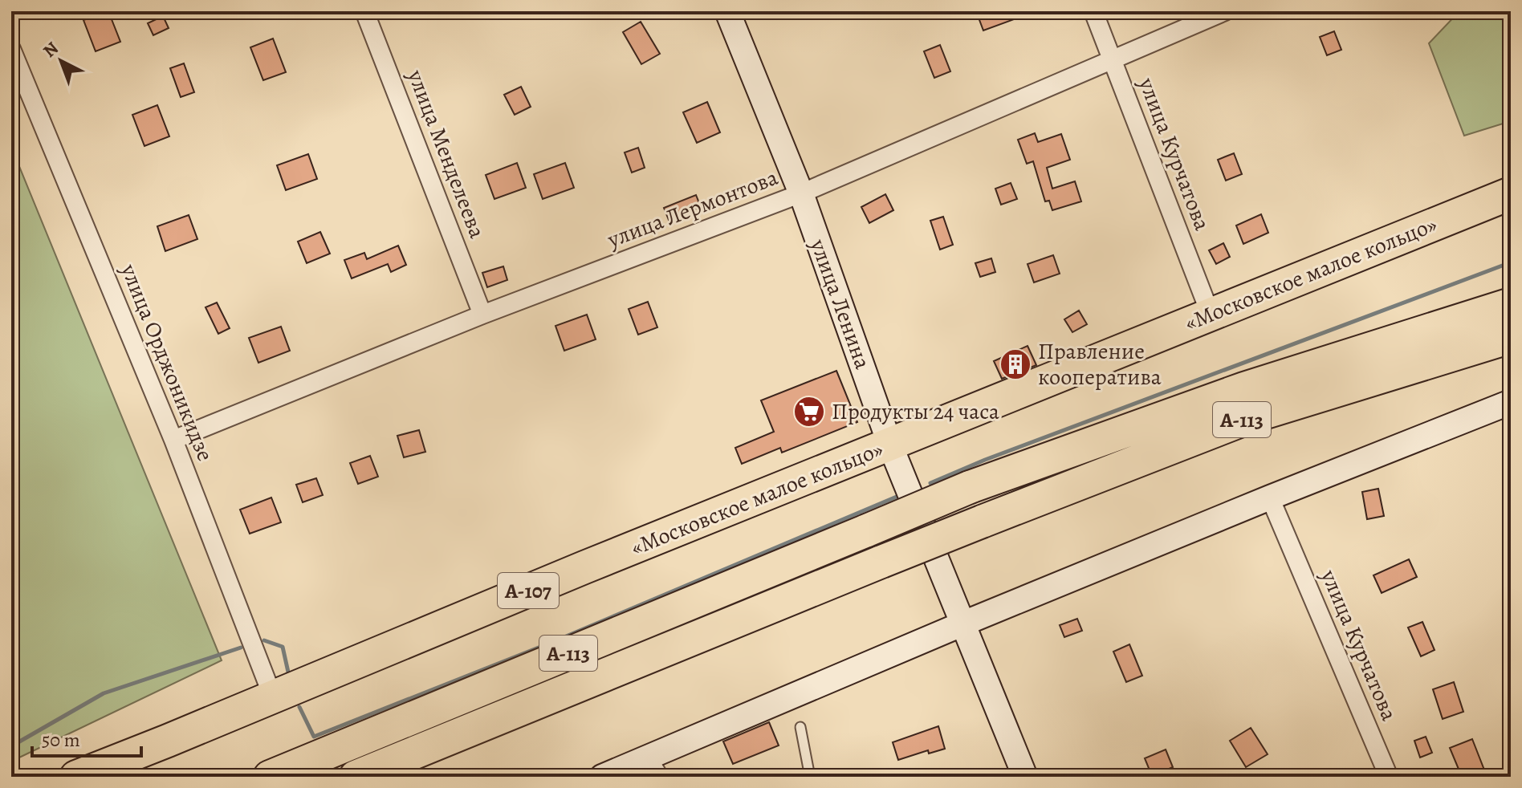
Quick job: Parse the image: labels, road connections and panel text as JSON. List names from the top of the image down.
{
  "streets": {
    "highway": ["«Московское малое кольцо»", "А-113", "А-107"],
    "street": [
      "улица Менделеева",
      "улица Курчатова",
      "улица Лермонтова",
      "улица Ленина",
      "улица Орджоникидзе"
    ]
  },
  "crossings": [
    ["улица Менделеева", "улица Лермонтова"],
    ["улица Курчатова", "улица Лермонтова"],
    ["улица Курчатова", "«Московское малое кольцо»"],
    ["улица Лермонтова", "улица Ленина"],
    ["улица Лермонтова", "улица Орджоникидзе"],
    ["«Московское малое кольцо»", "улица Ленина"],
    ["«Московское малое кольцо»", "улица Орджоникидзе"]
  ],
  "places": {
    "building": ["Правление кооператива"],
    "supermarket": ["Продукты 24 часа"]
  },
  "scale_bar": "50 m",
  "north": "top left"
}
